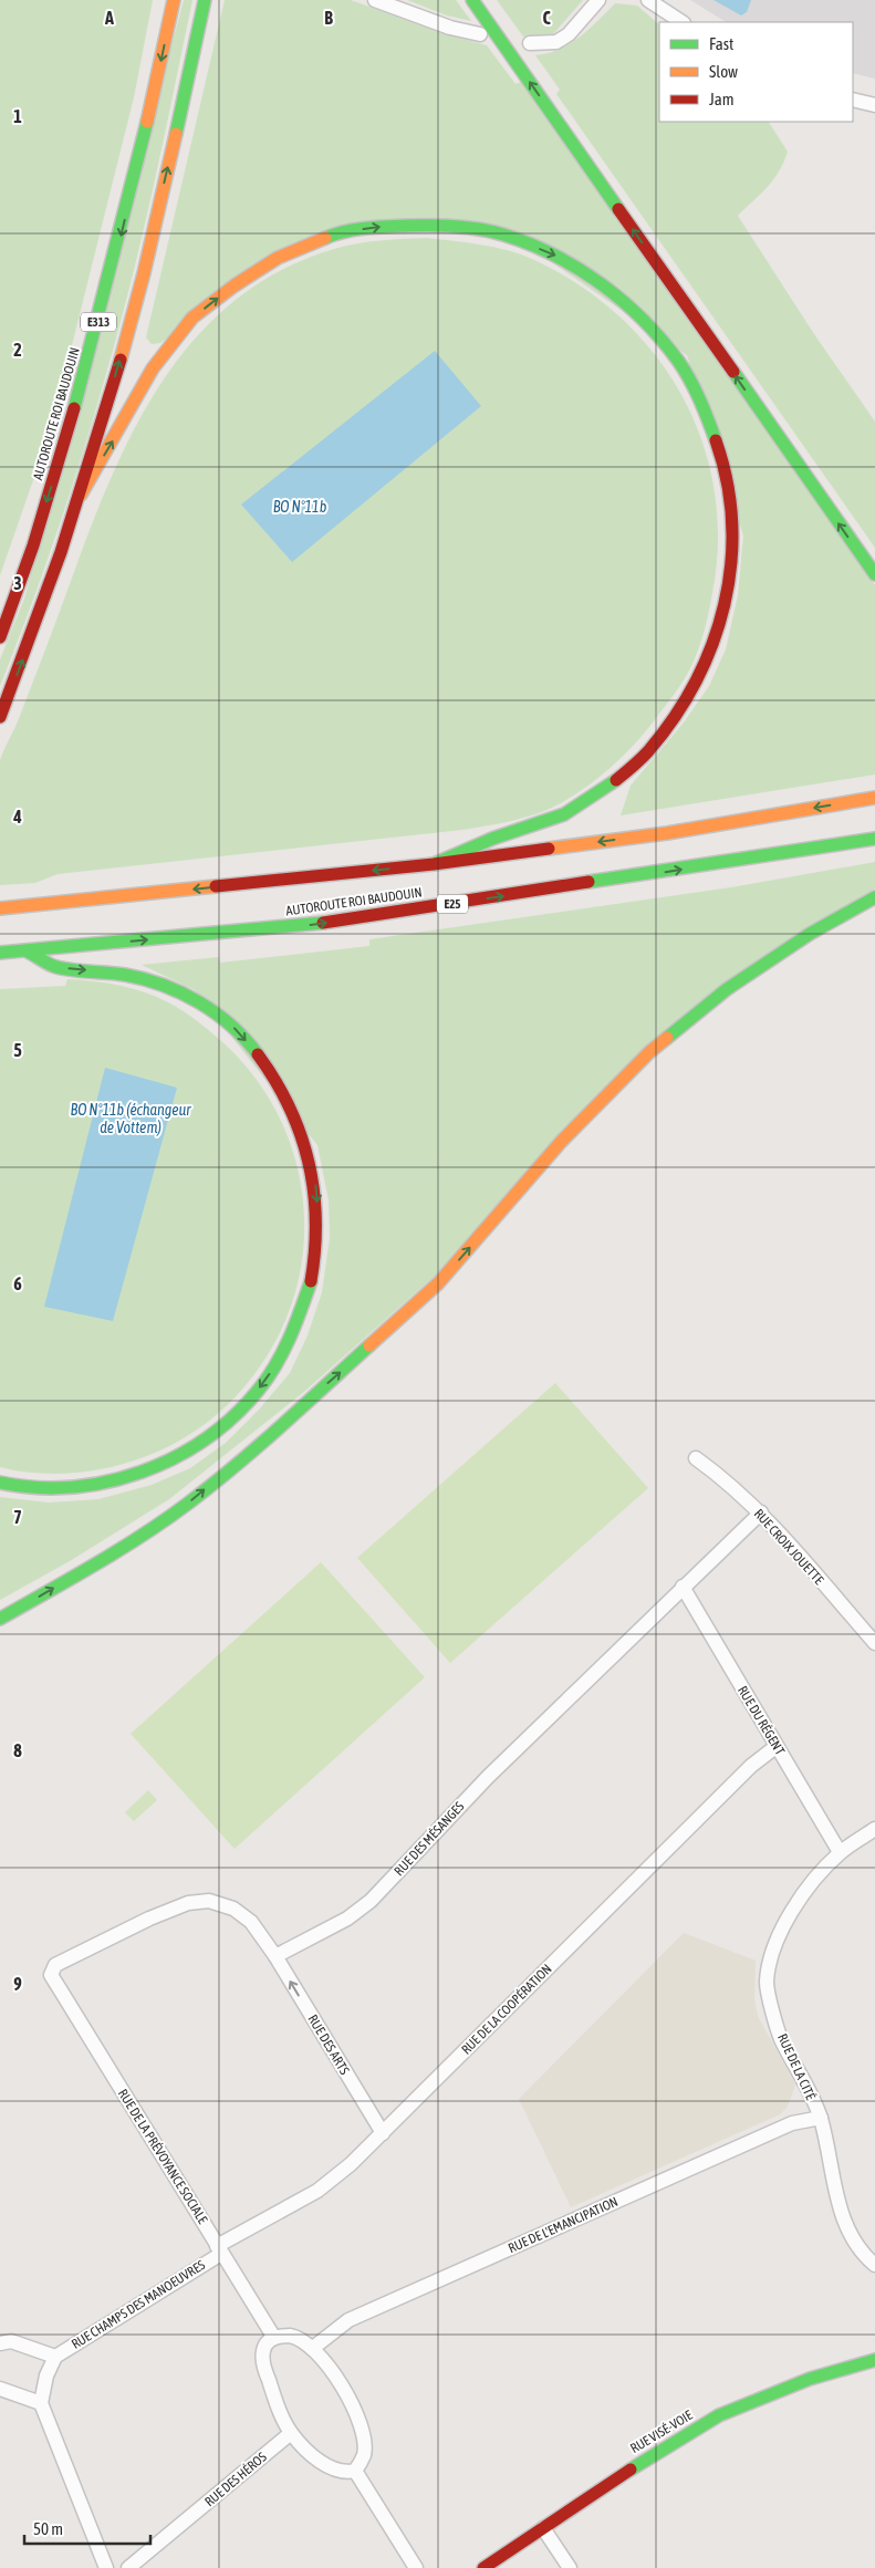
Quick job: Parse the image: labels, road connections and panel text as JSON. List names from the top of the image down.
{
  "streets": {
    "main road": [
      "E313",
      "AUTOROUTE ROI BAUDOUIN",
      "E25",
      "RUE VISÉ-VOIE"
    ],
    "street": [
      "RUE CROIX JOUETTE",
      "RUE DU RÉGENT",
      "RUE DES MÉSANGES",
      "RUE DE LA COOPÉRATION",
      "RUE DES ARTS",
      "RUE DE LA CITÉ",
      "RUE DE LA PRÉVOYANCE SOCIALE",
      "RUE DE L'EMANCIPATION",
      "RUE CHAMPS DES MANOEUVRES",
      "RUE DES HÉROS"
    ]
  },
  "crossings": [
    ["RUE CROIX JOUETTE", "RUE DES MÉSANGES"],
    ["RUE DU RÉGENT", "RUE DES MÉSANGES"],
    ["RUE DU RÉGENT", "RUE DE LA COOPÉRATION"],
    ["RUE DU RÉGENT", "RUE DE LA CITÉ"],
    ["RUE DES MÉSANGES", "RUE DES ARTS"],
    ["RUE DES MÉSANGES", "RUE DE LA PRÉVOYANCE SOCIALE"],
    ["RUE DE LA COOPÉRATION", "RUE DES ARTS"],
    ["RUE DE LA COOPÉRATION", "RUE DE LA PRÉVOYANCE SOCIALE"],
    ["RUE DE LA COOPÉRATION", "RUE CHAMPS DES MANOEUVRES"],
    ["RUE DES ARTS", "RUE DE LA PRÉVOYANCE SOCIALE"],
    ["RUE DE LA CITÉ", "RUE DE L'EMANCIPATION"],
    ["RUE DE LA PRÉVOYANCE SOCIALE", "RUE CHAMPS DES MANOEUVRES"]
  ],
  "one_way": ["RUE DES ARTS"],
  "water": ["BO N°11b", "BO N°11b (échangeur de Vottem)"],
  "legend": ["Fast", "Slow", "Jam"],
  "scale_bar": "50 m",
  "grid": {
    "columns": ["A", "B", "C"],
    "rows": [
      "1",
      "2",
      "3",
      "4",
      "5",
      "6",
      "7",
      "8",
      "9"
    ]
  }
}
